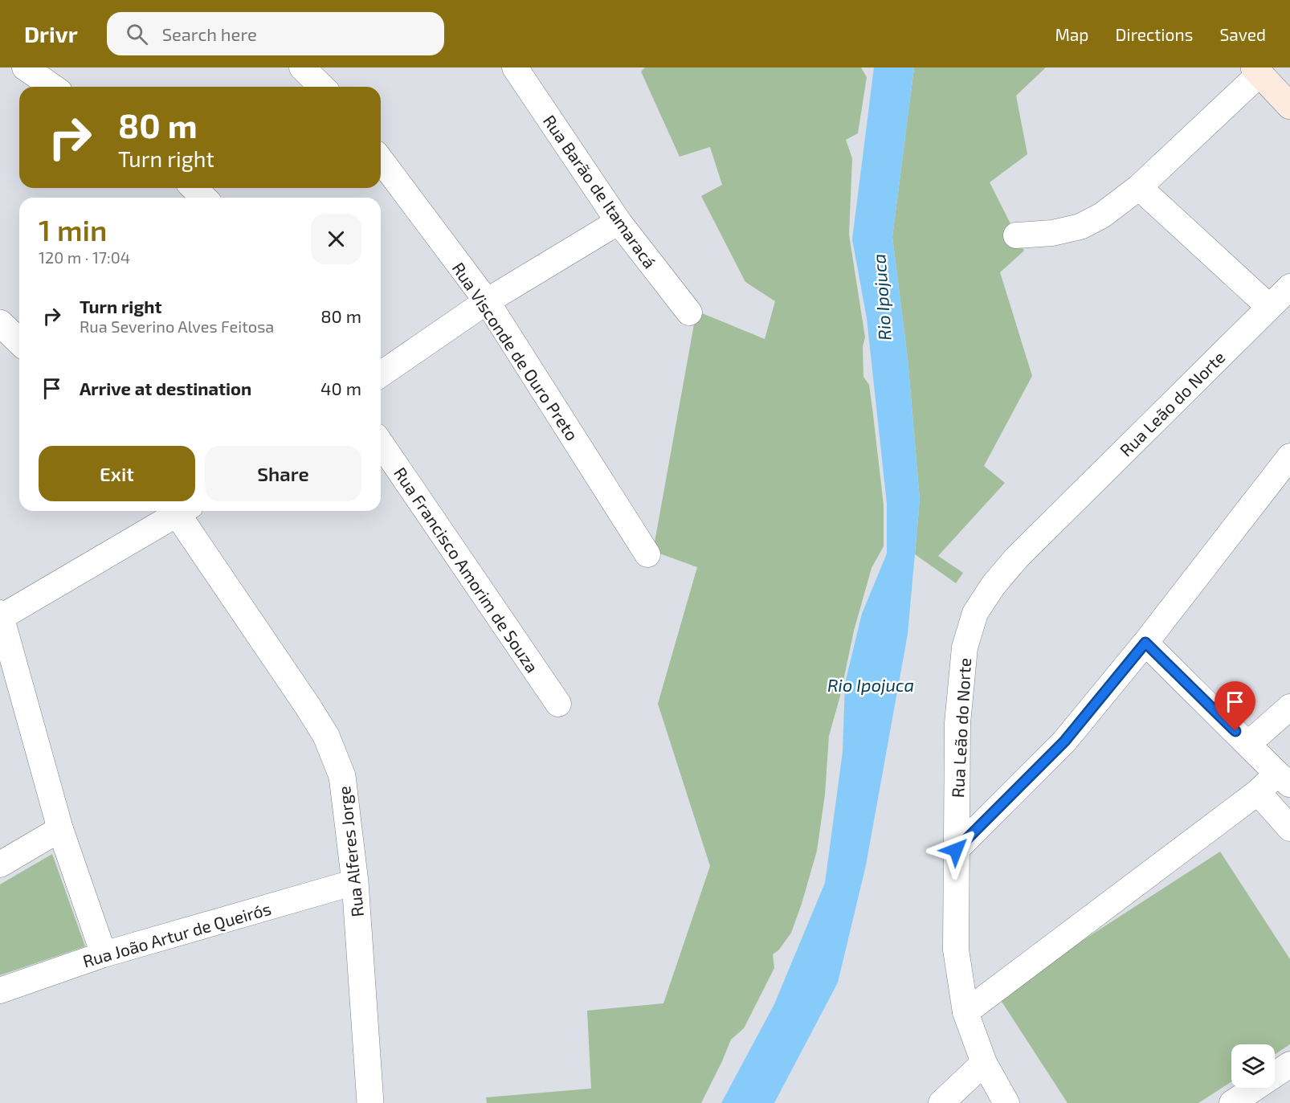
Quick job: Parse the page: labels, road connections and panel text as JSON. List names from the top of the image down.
{
  "streets": {
    "street": [
      "Rua Barão de Itamaracá",
      "Rua Visconde de Ouro Preto",
      "Rua Leão do Norte",
      "Rua Francisco Amorim de Souza",
      "Rua Alferes Jorge",
      "Rua João Artur de Queirós"
    ]
  },
  "crossings": [
    ["Rua Alferes Jorge", "Rua João Artur de Queirós"]
  ],
  "water": ["Rio Ipojuca"],
  "page": {
    "header": "Drivr",
    "search": "Search here",
    "nav": ["Map", "Directions", "Saved"],
    "turn": ["80 m", "Turn right"],
    "heading": ["1 min", "120 m · 17:04"],
    "list": [
      {
        "name": "Turn right",
        "note": "Rua Severino Alves Feitosa",
        "value": "80 m"
      },
      {
        "name": "Arrive at destination",
        "value": "40 m"
      }
    ],
    "buttons": ["Exit", "Share"]
  }
}
